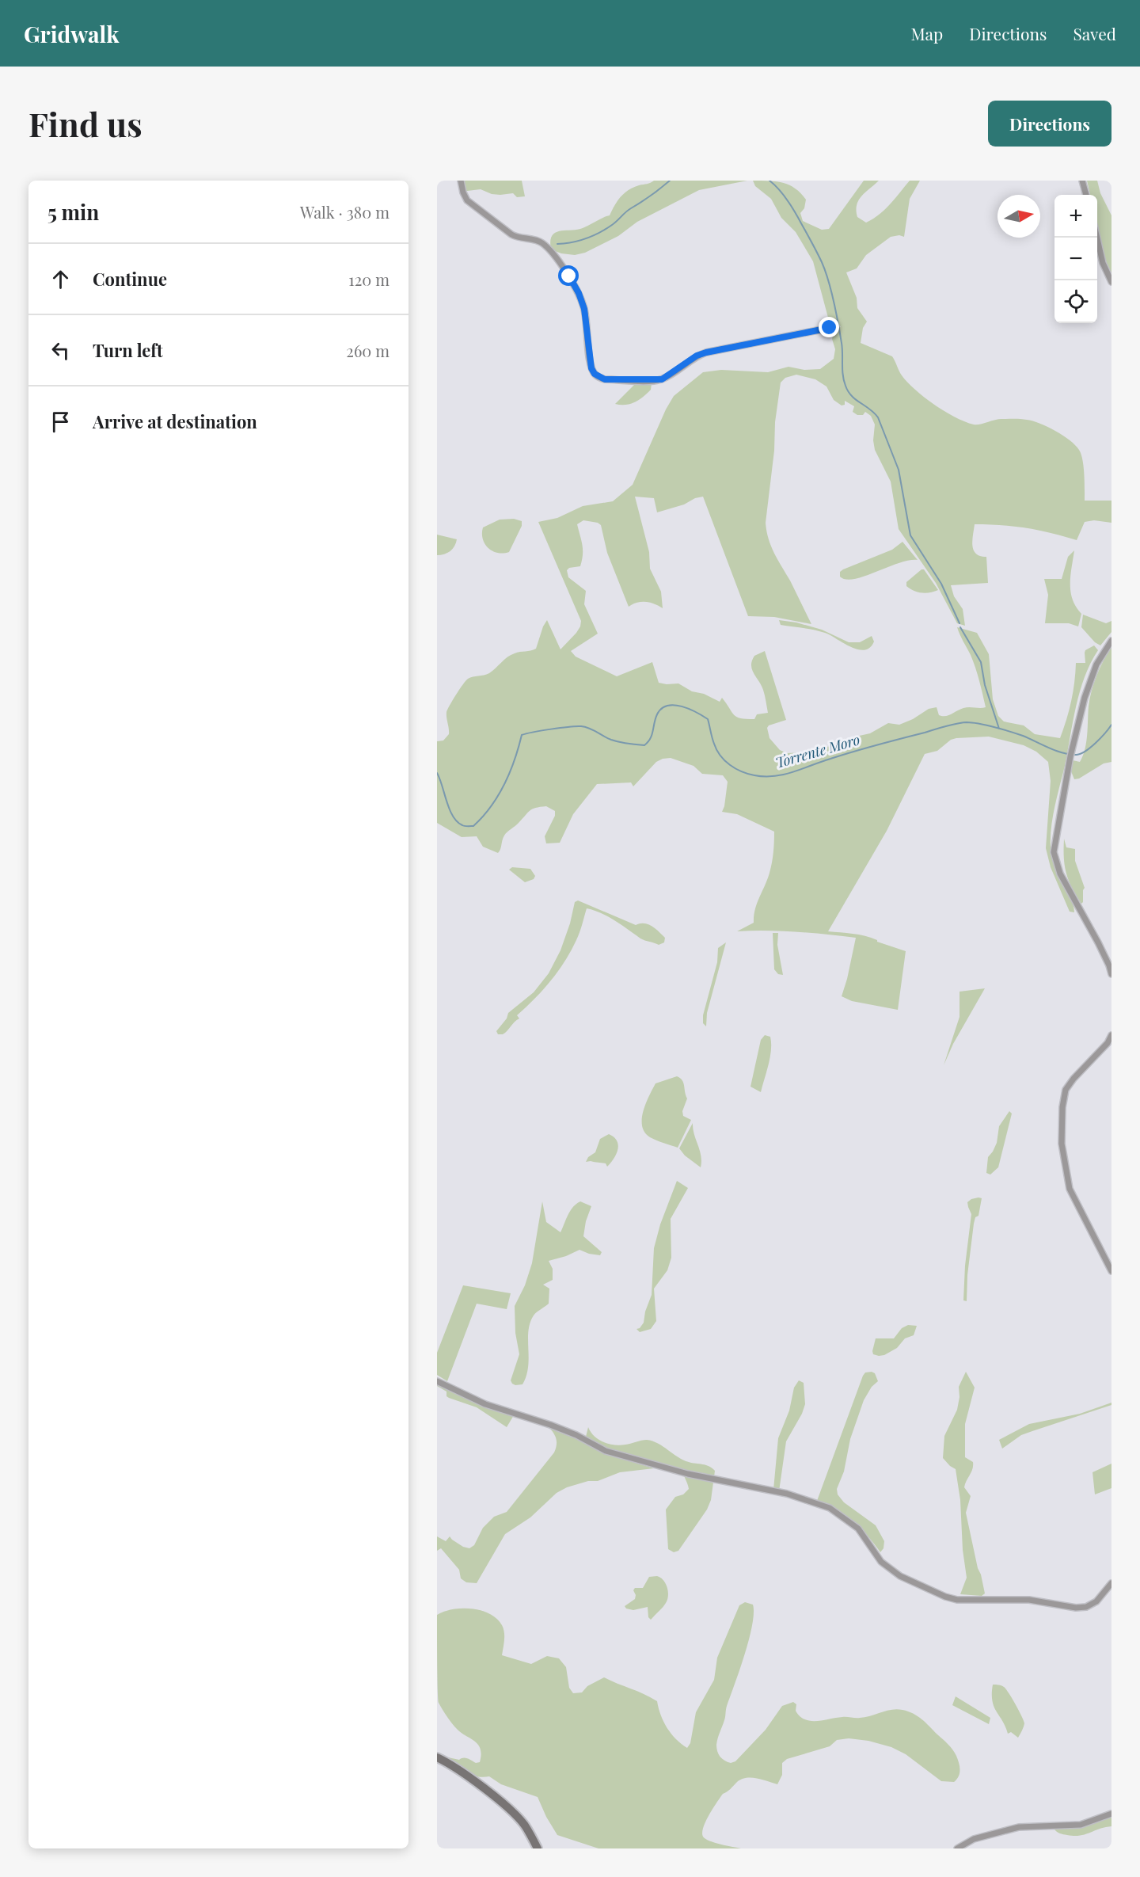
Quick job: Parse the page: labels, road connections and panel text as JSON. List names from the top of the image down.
{
  "water": ["Torrente Moro"],
  "north": "right",
  "page": {
    "header": "Gridwalk",
    "nav": ["Map", "Directions", "Saved"],
    "buttons": "Directions",
    "title": "Find us",
    "heading": ["5 min", "Walk · 380 m"],
    "map_buttons": ["+", "−"],
    "list": [
      ["Continue", "120 m"],
      ["Turn left", "260 m"],
      "Arrive at destination"
    ]
  }
}
